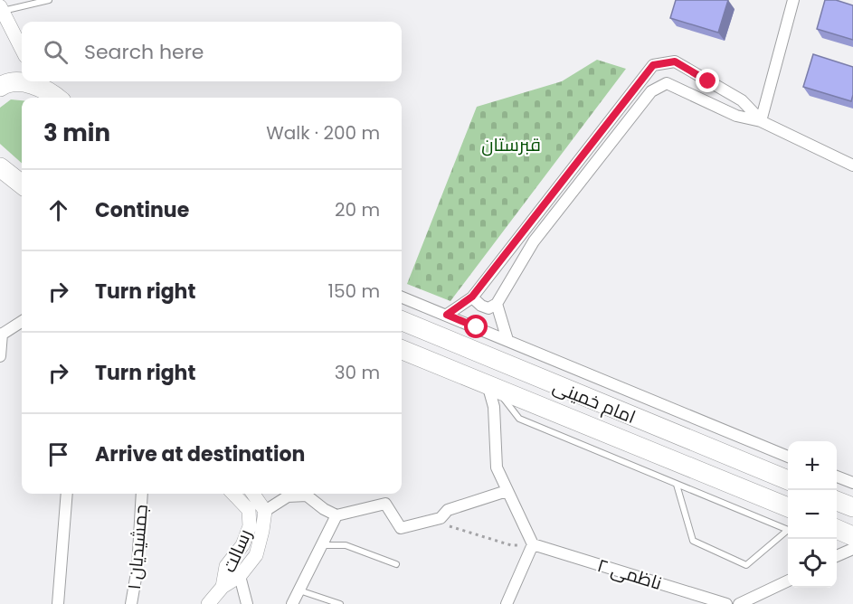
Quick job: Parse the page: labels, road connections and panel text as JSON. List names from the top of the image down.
{
  "streets": {
    "highway": ["امام خمینی"],
    "street": ["جمشیدیان ۱", "رسالت", "ناظمی ۲"]
  },
  "parks": ["قبرستان"],
  "page": {
    "search": "Search here",
    "heading": ["3 min", "Walk · 200 m"],
    "list": [
      ["Continue", "20 m"],
      ["Turn right", "150 m"],
      ["Turn right", "30 m"],
      "Arrive at destination"
    ],
    "map_buttons": ["+", "−"]
  }
}
